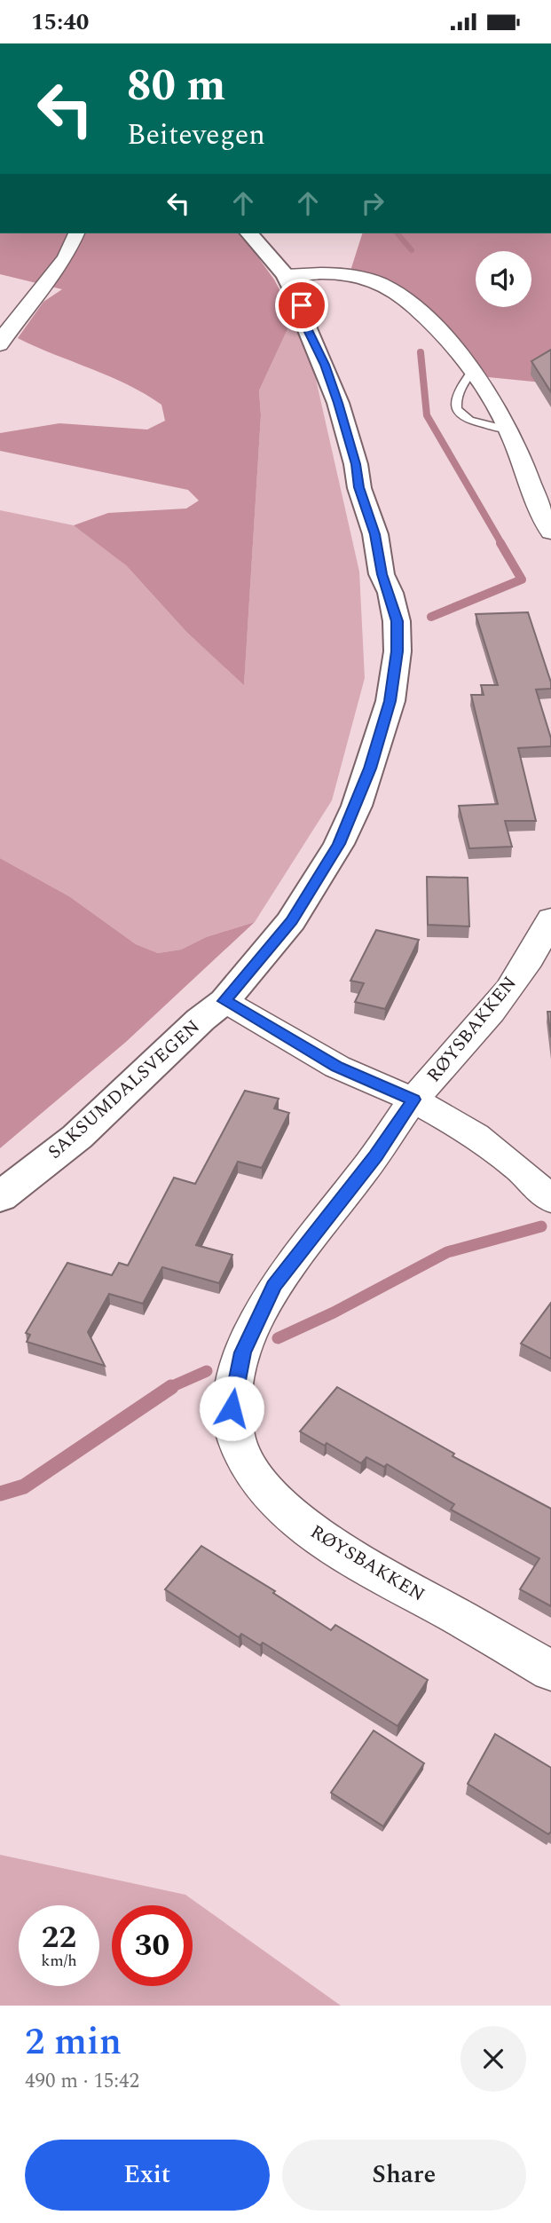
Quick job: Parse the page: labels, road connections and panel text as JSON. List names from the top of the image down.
{
  "streets": {
    "main road": ["SAKSUMDALSVEGEN"],
    "street": ["RØYSBAKKEN"]
  },
  "page": {
    "status": "15:40",
    "turn": ["80 m", "Beitevegen"],
    "speed": "22 km/h",
    "limit": "30",
    "heading": ["2 min", "490 m · 15:42"],
    "buttons": ["Exit", "Share"]
  }
}
